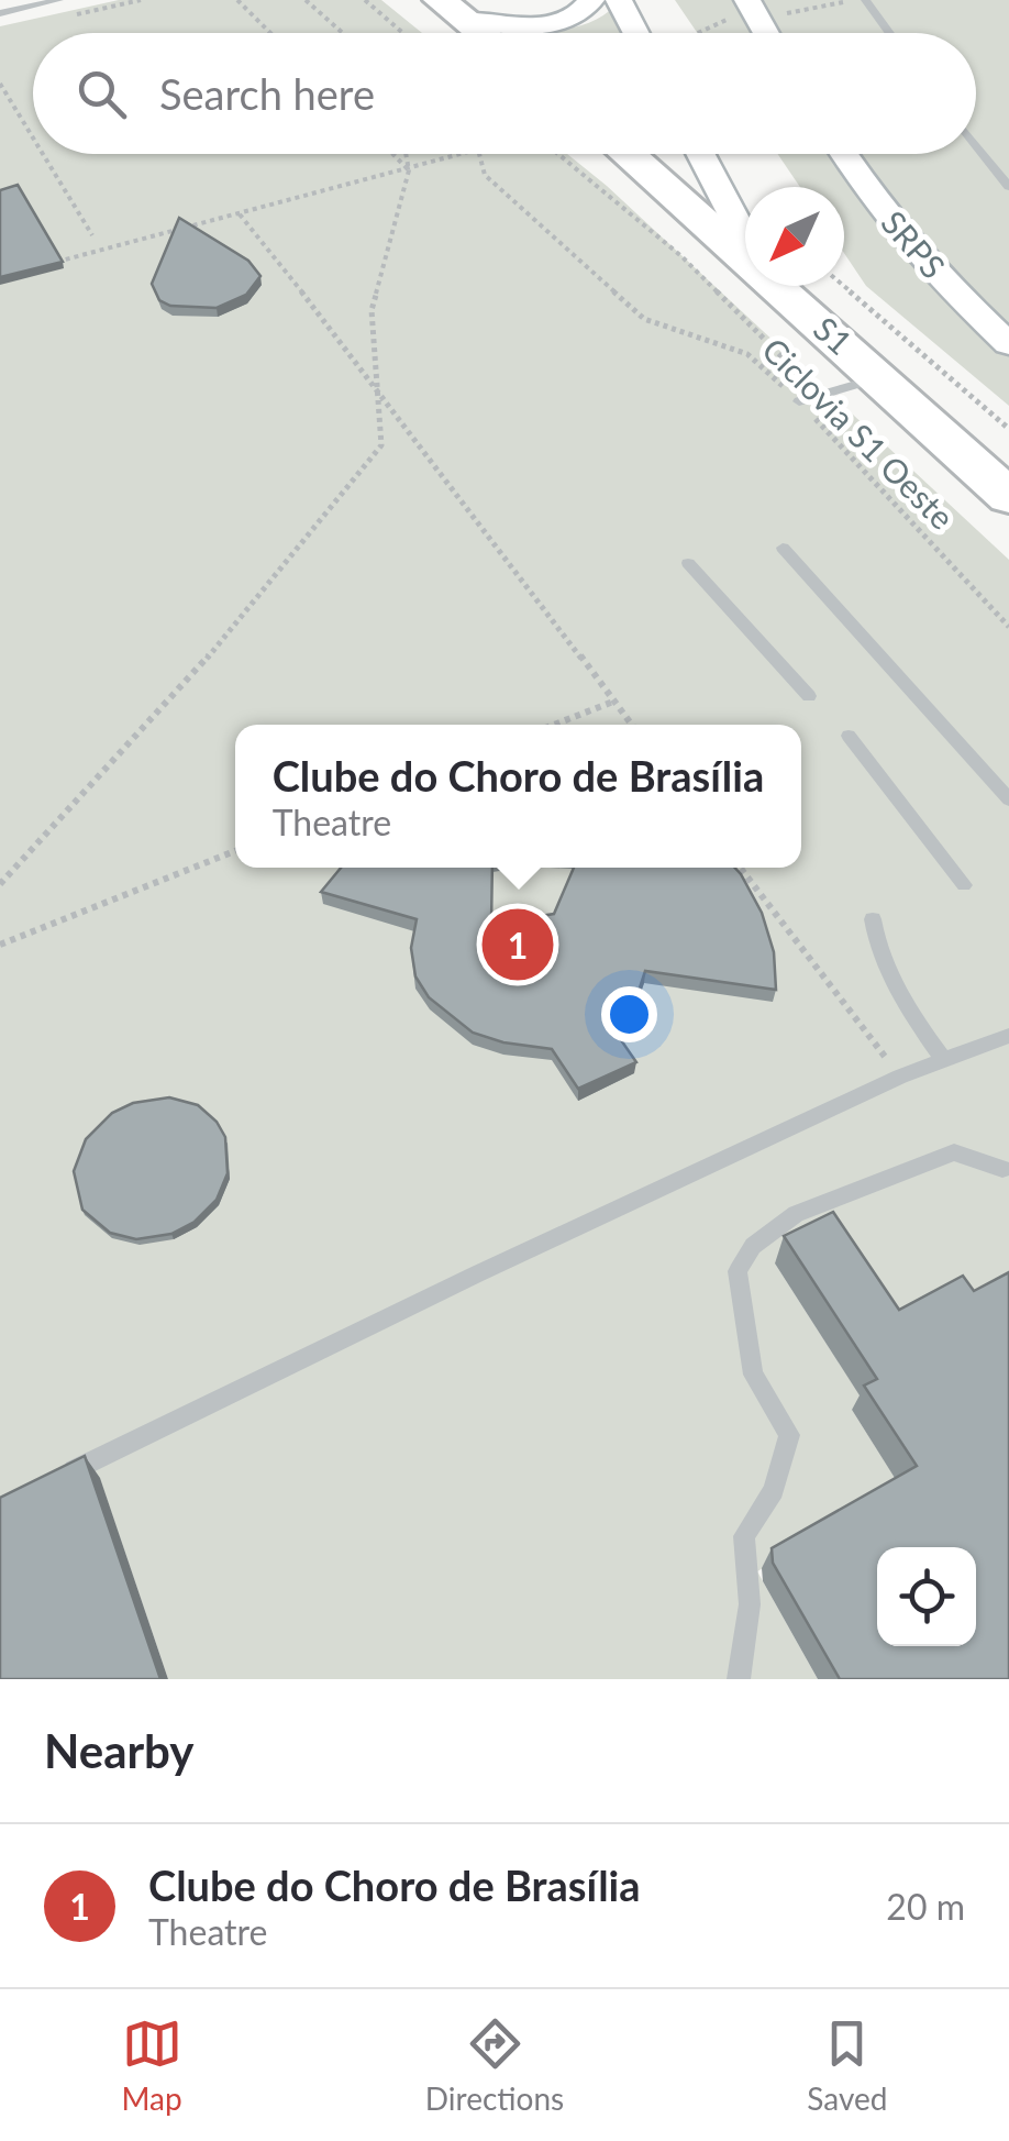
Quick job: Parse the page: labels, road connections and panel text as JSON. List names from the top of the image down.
{
  "streets": {
    "highway": ["S1"],
    "main road": ["SRPS"],
    "path": ["Ciclovia S1 Oeste"]
  },
  "north": "bottom left",
  "page": {
    "search": "Search here",
    "popup": ["Clube do Choro de Brasília", "Theatre"],
    "pins": "1",
    "heading": "Nearby",
    "list": [
      {
        "mark": "1",
        "name": "Clube do Choro de Brasília",
        "note": "Theatre",
        "value": "20 m"
      }
    ],
    "nav": ["Map", "Directions", "Saved"]
  }
}
